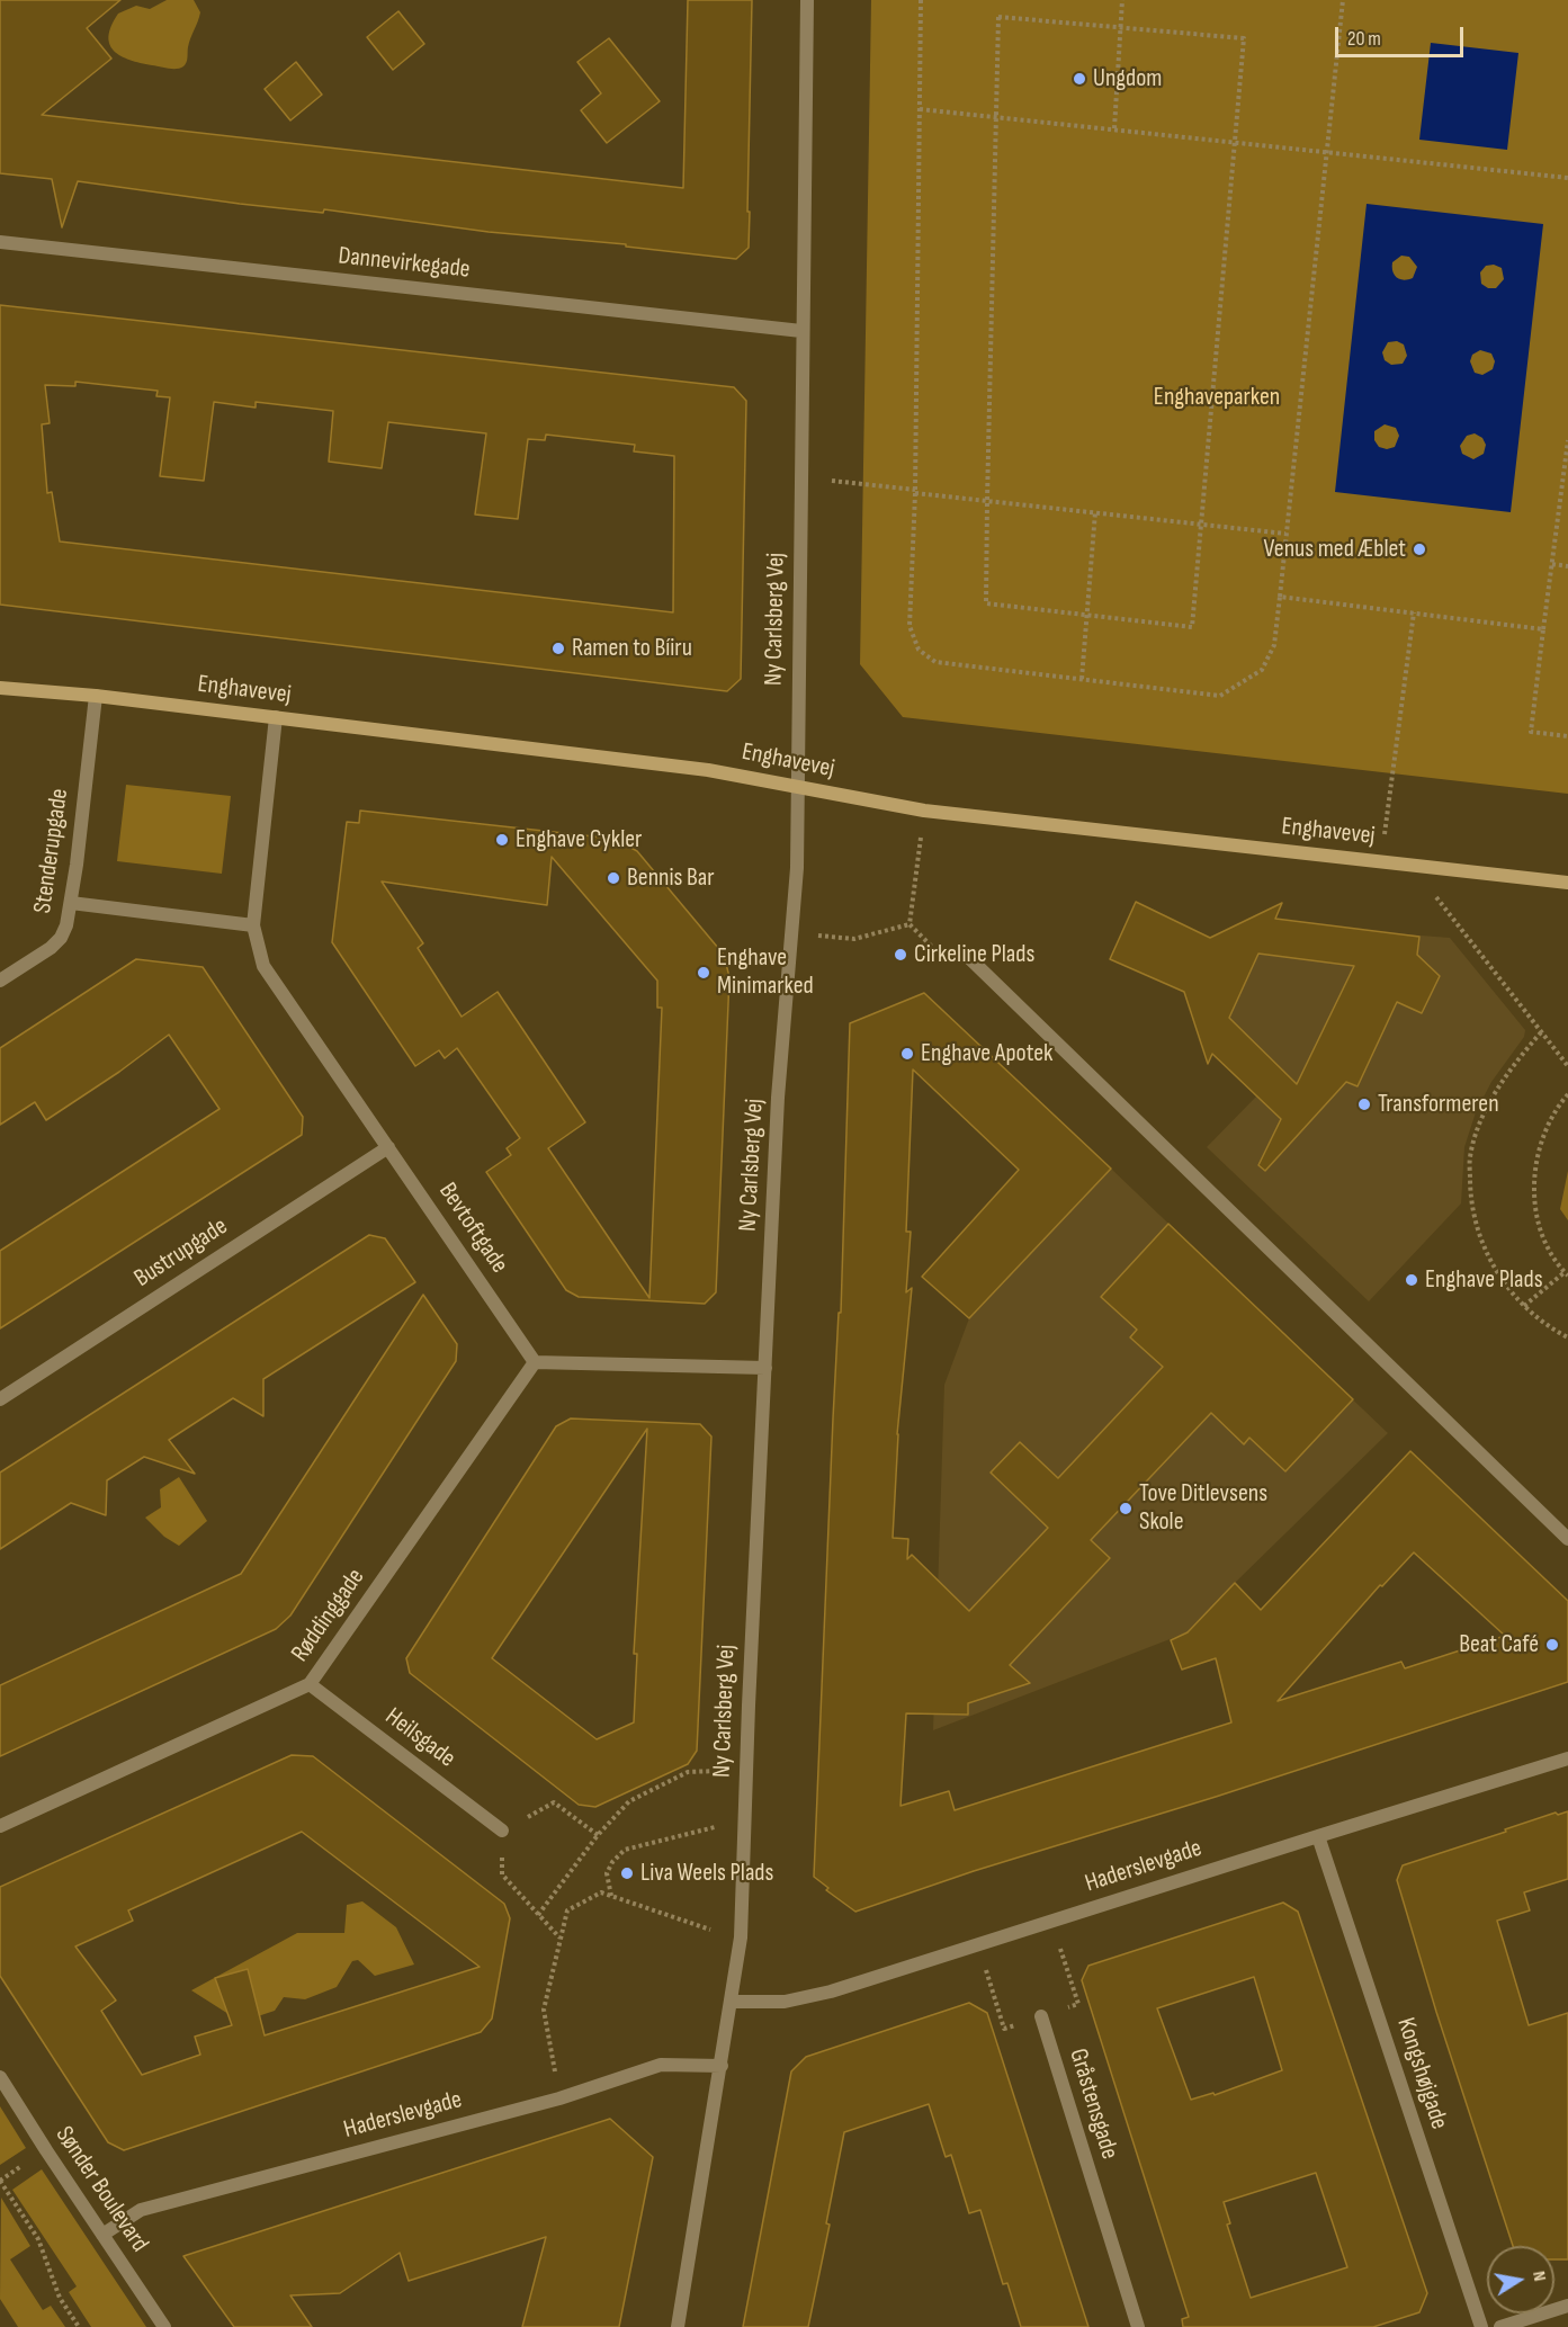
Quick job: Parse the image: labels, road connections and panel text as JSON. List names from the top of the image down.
{
  "streets": {
    "street": [
      "Dannevirkegade",
      "Ny Carlsberg Vej",
      "Enghavevej",
      "Stenderupgade",
      "Bevtoftgade",
      "Bustrupgade",
      "Røddinggade",
      "Heilsgade",
      "Haderslevgade",
      "Kongshøjgade",
      "Gråstensgade",
      "Sønder Boulevard"
    ]
  },
  "crossings": [
    ["Dannevirkegade", "Ny Carlsberg Vej"],
    ["Ny Carlsberg Vej", "Enghavevej"],
    ["Ny Carlsberg Vej", "Haderslevgade"],
    ["Enghavevej", "Stenderupgade"],
    ["Enghavevej", "Bevtoftgade"],
    ["Bevtoftgade", "Bustrupgade"],
    ["Bevtoftgade", "Røddinggade"],
    ["Røddinggade", "Heilsgade"],
    ["Haderslevgade", "Kongshøjgade"],
    ["Haderslevgade", "Sønder Boulevard"]
  ],
  "parks": ["Enghaveparken"],
  "places": [
    "Ungdom",
    "Venus med Æblet",
    "Ramen to Bíiru",
    "Enghave Cykler",
    "Bennis Bar",
    "Cirkeline Plads",
    "Enghave Minimarked",
    "Enghave Apotek",
    "Transformeren",
    "Enghave Plads",
    "Tove Ditlevsens Skole",
    "Beat Café",
    "Liva Weels Plads"
  ],
  "scale_bar": "20 m",
  "north": "right"
}
